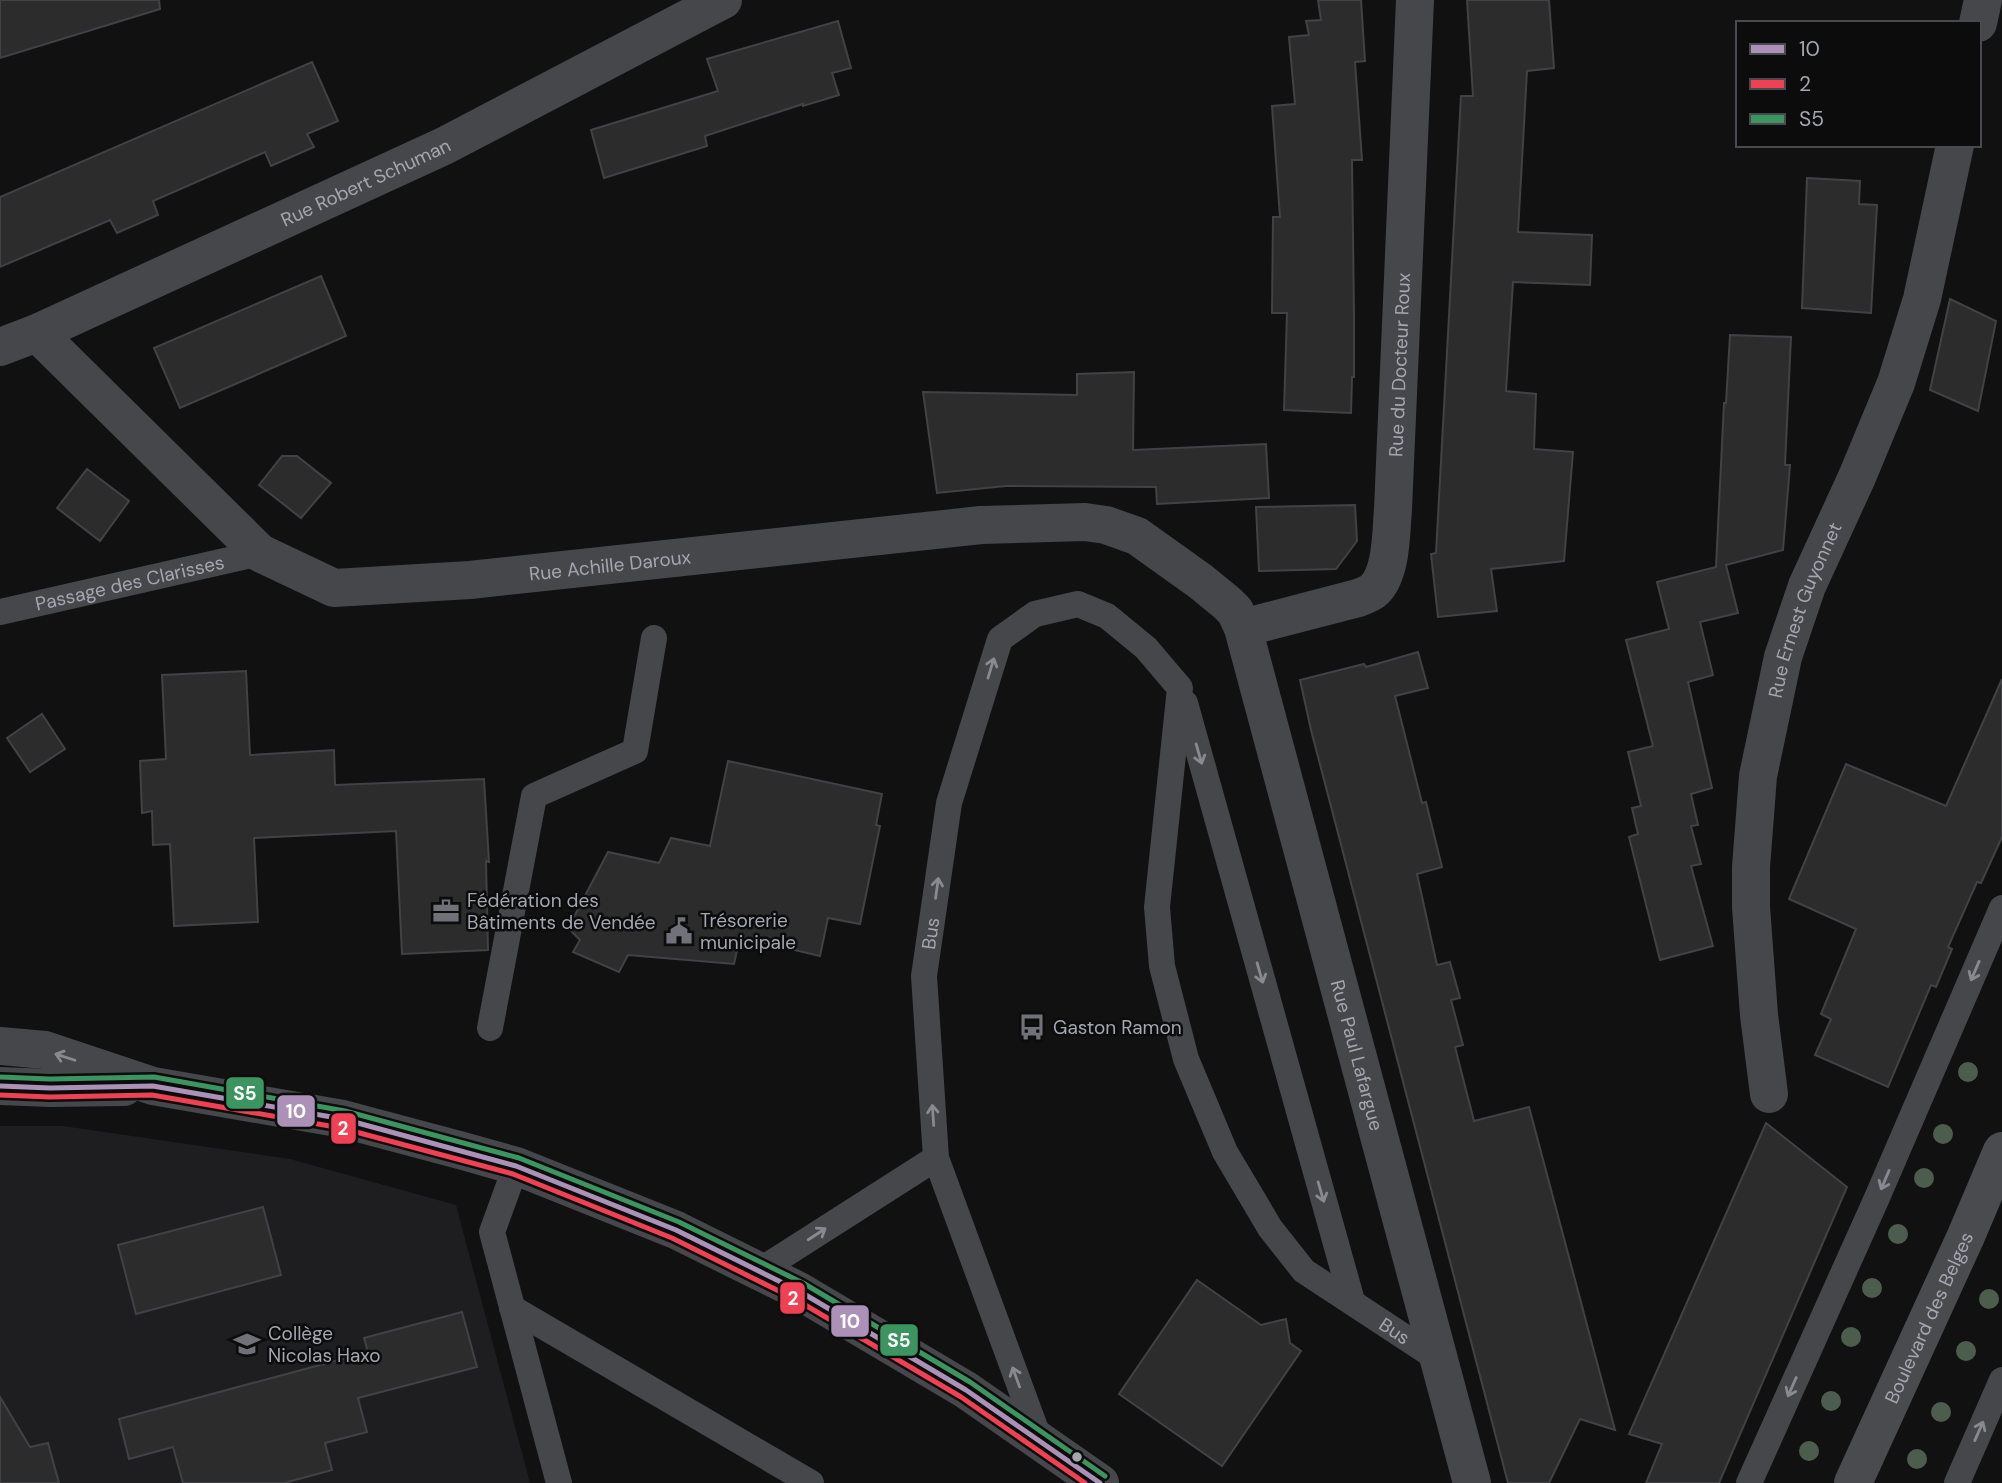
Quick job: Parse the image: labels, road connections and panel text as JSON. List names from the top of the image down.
{
  "streets": {
    "main road": ["Boulevard des Belges"],
    "street": [
      "Rue Robert Schuman",
      "Rue du Docteur Roux",
      "Rue Achille Daroux",
      "Rue Ernest Guyonnet",
      "Rue Paul Lafargue"
    ],
    "lane": ["Passage des Clarisses", "Bus"]
  },
  "crossings": [
    ["Rue Robert Schuman", "Rue Achille Daroux"],
    ["Rue du Docteur Roux", "Rue Achille Daroux"],
    ["Rue du Docteur Roux", "Rue Paul Lafargue"],
    ["Rue Achille Daroux", "Passage des Clarisses"],
    ["Rue Achille Daroux", "Rue Paul Lafargue"],
    ["Bus", "Rue Paul Lafargue"]
  ],
  "places": {
    "office": ["Fédération des Bâtiments de Vendée"],
    "public building": ["Trésorerie municipale"],
    "bus stop": ["Gaston Ramon"],
    "school or university": ["Collège Nicolas Haxo"]
  },
  "lines": ["transit line S5", "transit line 10", "transit line 2"],
  "legend": ["10", "2", "S5"]
}
